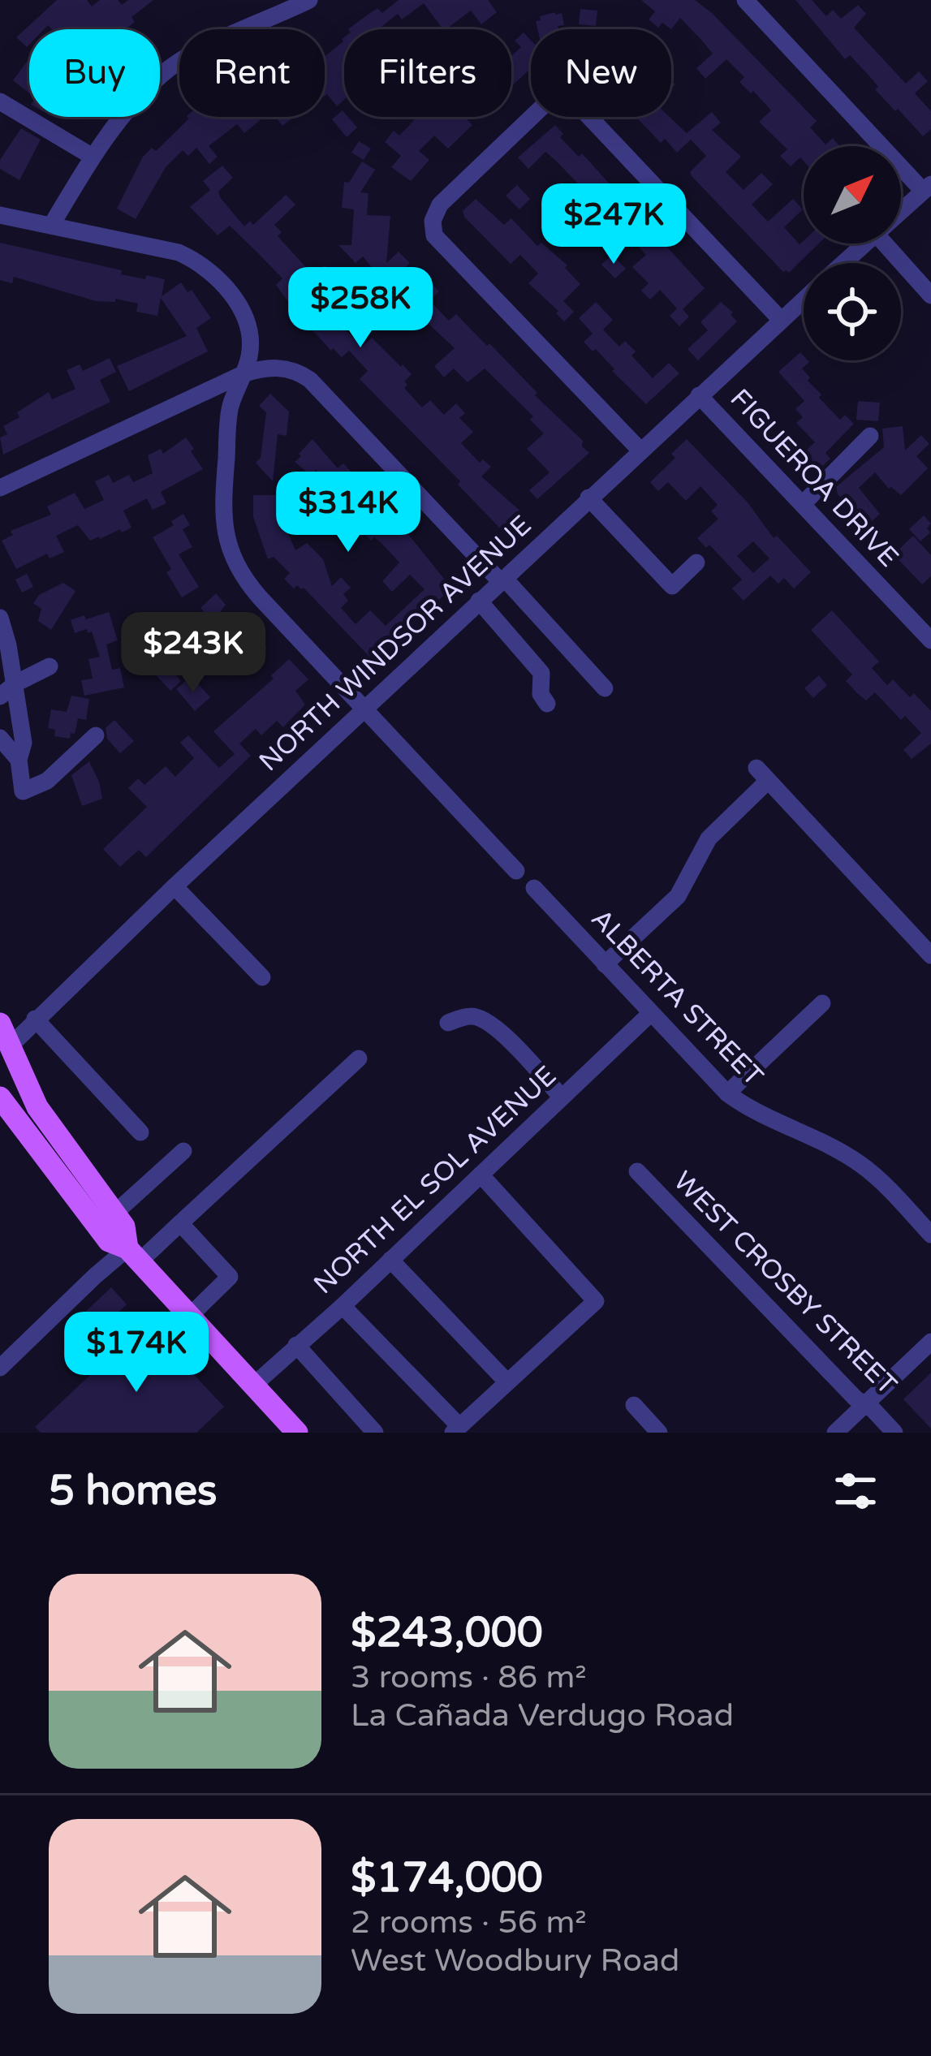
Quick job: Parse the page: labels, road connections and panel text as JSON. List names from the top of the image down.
{
  "streets": {
    "street": [
      "FIGUEROA DRIVE",
      "NORTH WINDSOR AVENUE",
      "ALBERTA STREET",
      "NORTH EL SOL AVENUE",
      "WEST CROSBY STREET"
    ]
  },
  "crossings": [
    ["FIGUEROA DRIVE", "NORTH WINDSOR AVENUE"],
    ["ALBERTA STREET", "NORTH EL SOL AVENUE"]
  ],
  "north": "top right",
  "page": {
    "chip": [
      "Buy",
      "Rent",
      "Filters",
      "New"
    ],
    "price": [
      "$247K",
      "$258K",
      "$314K",
      "$243K",
      "$174K"
    ],
    "heading": "5 homes",
    "list": [
      {
        "name": "$243,000",
        "note": "3 rooms · 86 m² · La Cañada Verdugo Road"
      },
      {
        "name": "$174,000",
        "note": "2 rooms · 56 m² · West Woodbury Road"
      }
    ]
  }
}
